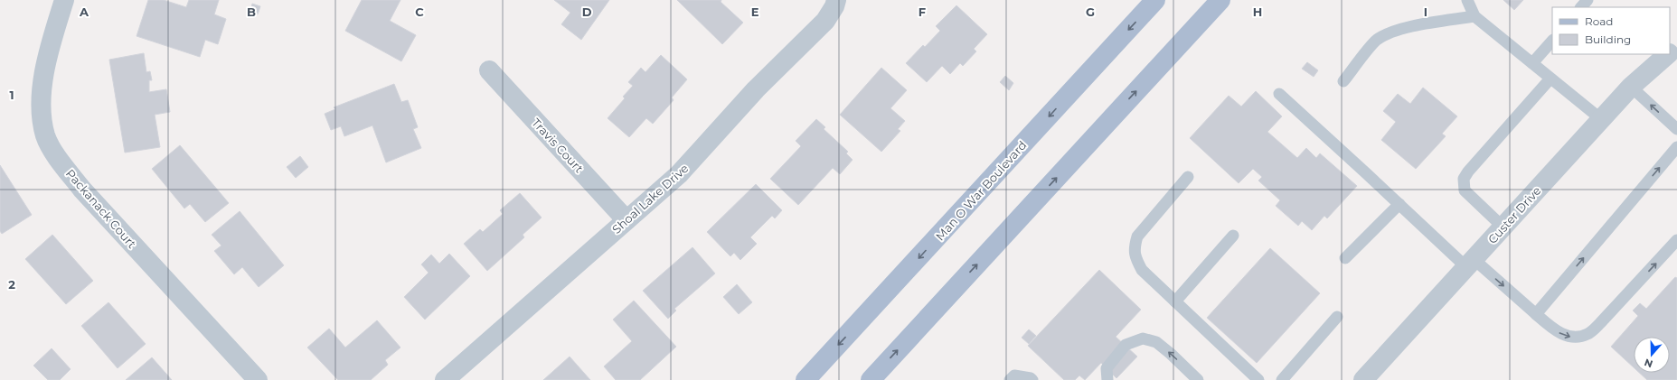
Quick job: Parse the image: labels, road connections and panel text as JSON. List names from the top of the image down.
{
  "streets": {
    "main road": ["Man O War Boulevard"],
    "street": [
      "Travis Court",
      "Shoal Lake Drive",
      "Packanack Court",
      "Custer Drive"
    ]
  },
  "crossings": [
    ["Travis Court", "Shoal Lake Drive"]
  ],
  "legend": ["Road", "Building"],
  "north": "bottom",
  "grid": {
    "columns": [
      "A",
      "B",
      "C",
      "D",
      "E",
      "F",
      "G",
      "H",
      "I"
    ],
    "rows": ["1", "2"]
  }
}
